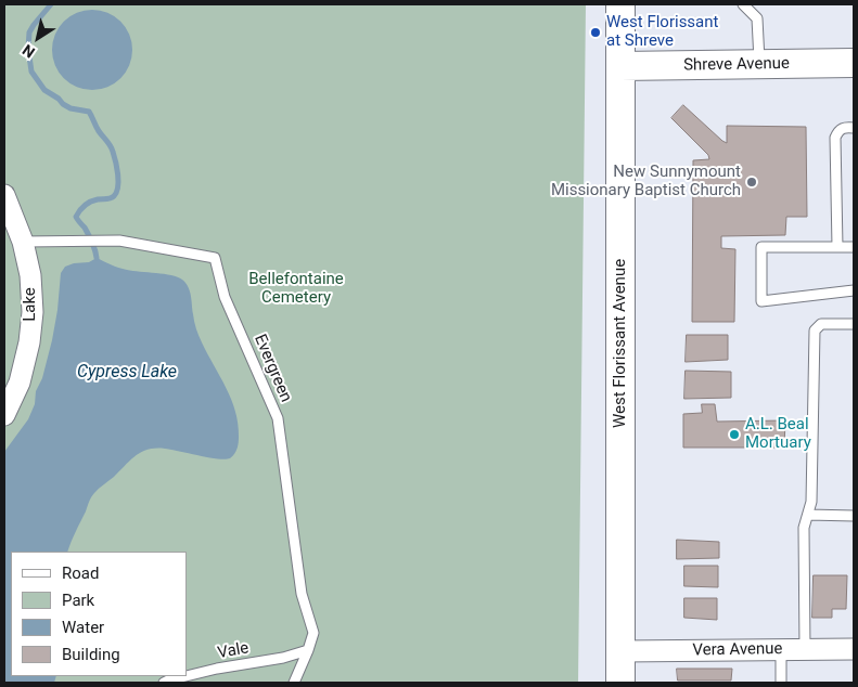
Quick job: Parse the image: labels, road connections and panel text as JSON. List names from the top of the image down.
{
  "streets": {
    "main road": ["Shreve Avenue", "West Florissant Avenue"],
    "street": ["Lake", "Vera Avenue"],
    "lane": ["Evergreen", "Vale"]
  },
  "crossings": [
    ["Shreve Avenue", "West Florissant Avenue"],
    ["Lake", "Evergreen"],
    ["West Florissant Avenue", "Vera Avenue"],
    ["Evergreen", "Vale"]
  ],
  "water": ["Cypress Lake"],
  "parks": ["Bellefontaine Cemetery"],
  "places": ["West Florissant at Shreve", "New Sunnymount Missionary Baptist Church", "A.L. Beal Mortuary"],
  "legend": [
    "Road",
    "Park",
    "Water",
    "Building"
  ],
  "north": "bottom left"
}
